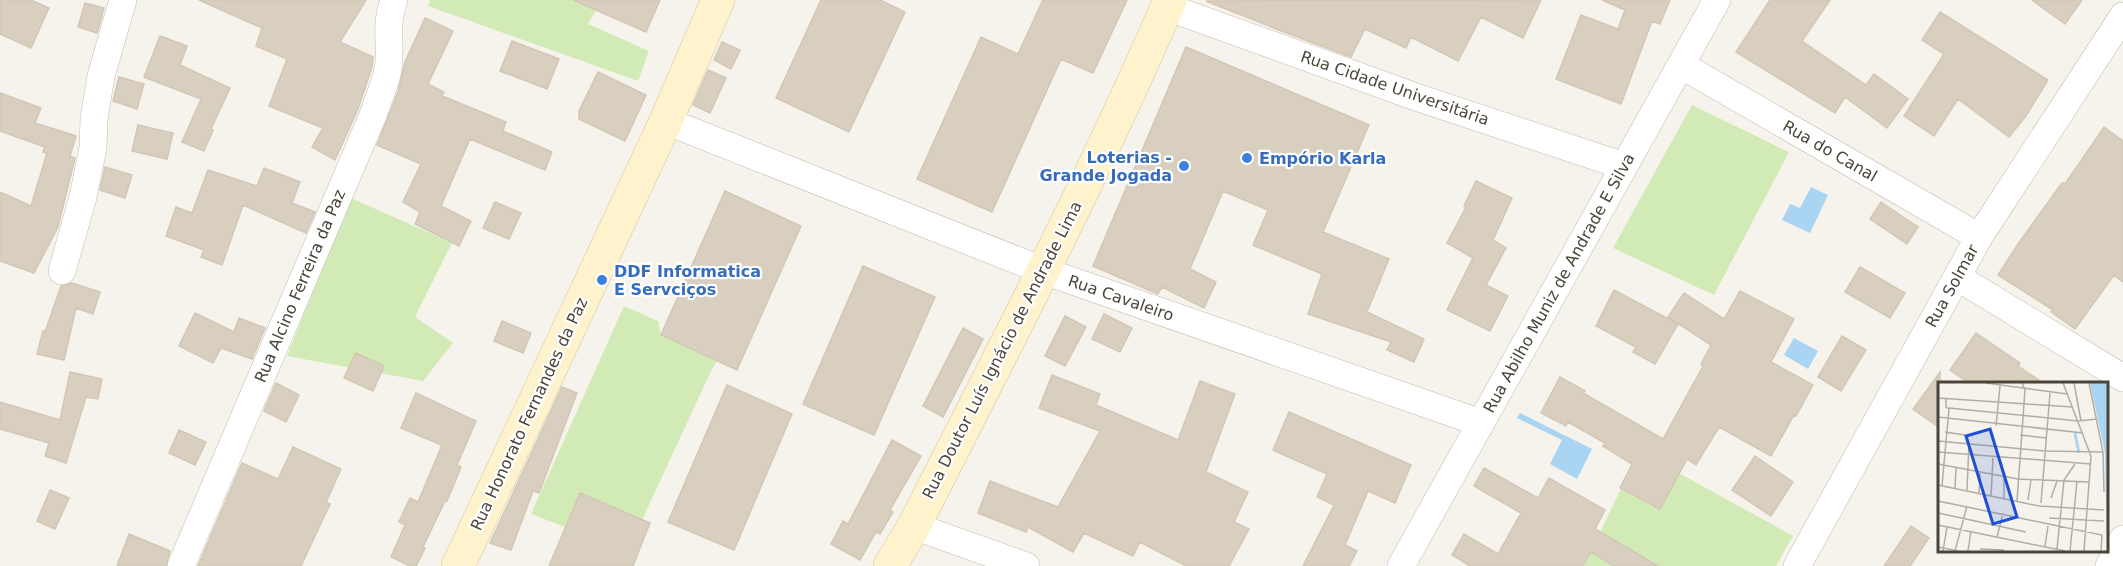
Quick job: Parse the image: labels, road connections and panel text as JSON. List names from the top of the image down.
{
  "streets": {
    "main road": ["Rua Doutor Luís Ignácio de Andrade Lima", "Rua Honorato Fernandes da Paz"],
    "street": [
      "Rua Cidade Universitária",
      "Rua do Canal",
      "Rua Abilho Muniz de Andrade E Silva",
      "Rua Alcino Ferreira da Paz",
      "Rua Solmar",
      "Rua Cavaleiro"
    ]
  },
  "crossings": [
    ["Rua Cidade Universitária", "Rua Abilho Muniz de Andrade E Silva"],
    ["Rua Cidade Universitária", "Rua Doutor Luís Ignácio de Andrade Lima"],
    ["Rua do Canal", "Rua Abilho Muniz de Andrade E Silva"],
    ["Rua do Canal", "Rua Solmar"],
    ["Rua Abilho Muniz de Andrade E Silva", "Rua Cavaleiro"],
    ["Rua Cavaleiro", "Rua Doutor Luís Ignácio de Andrade Lima"],
    ["Rua Cavaleiro", "Rua Honorato Fernandes da Paz"]
  ],
  "places": ["Empório Karla", "Loterias - Grande Jogada", "DDF Informatica E Servciços"]
}
